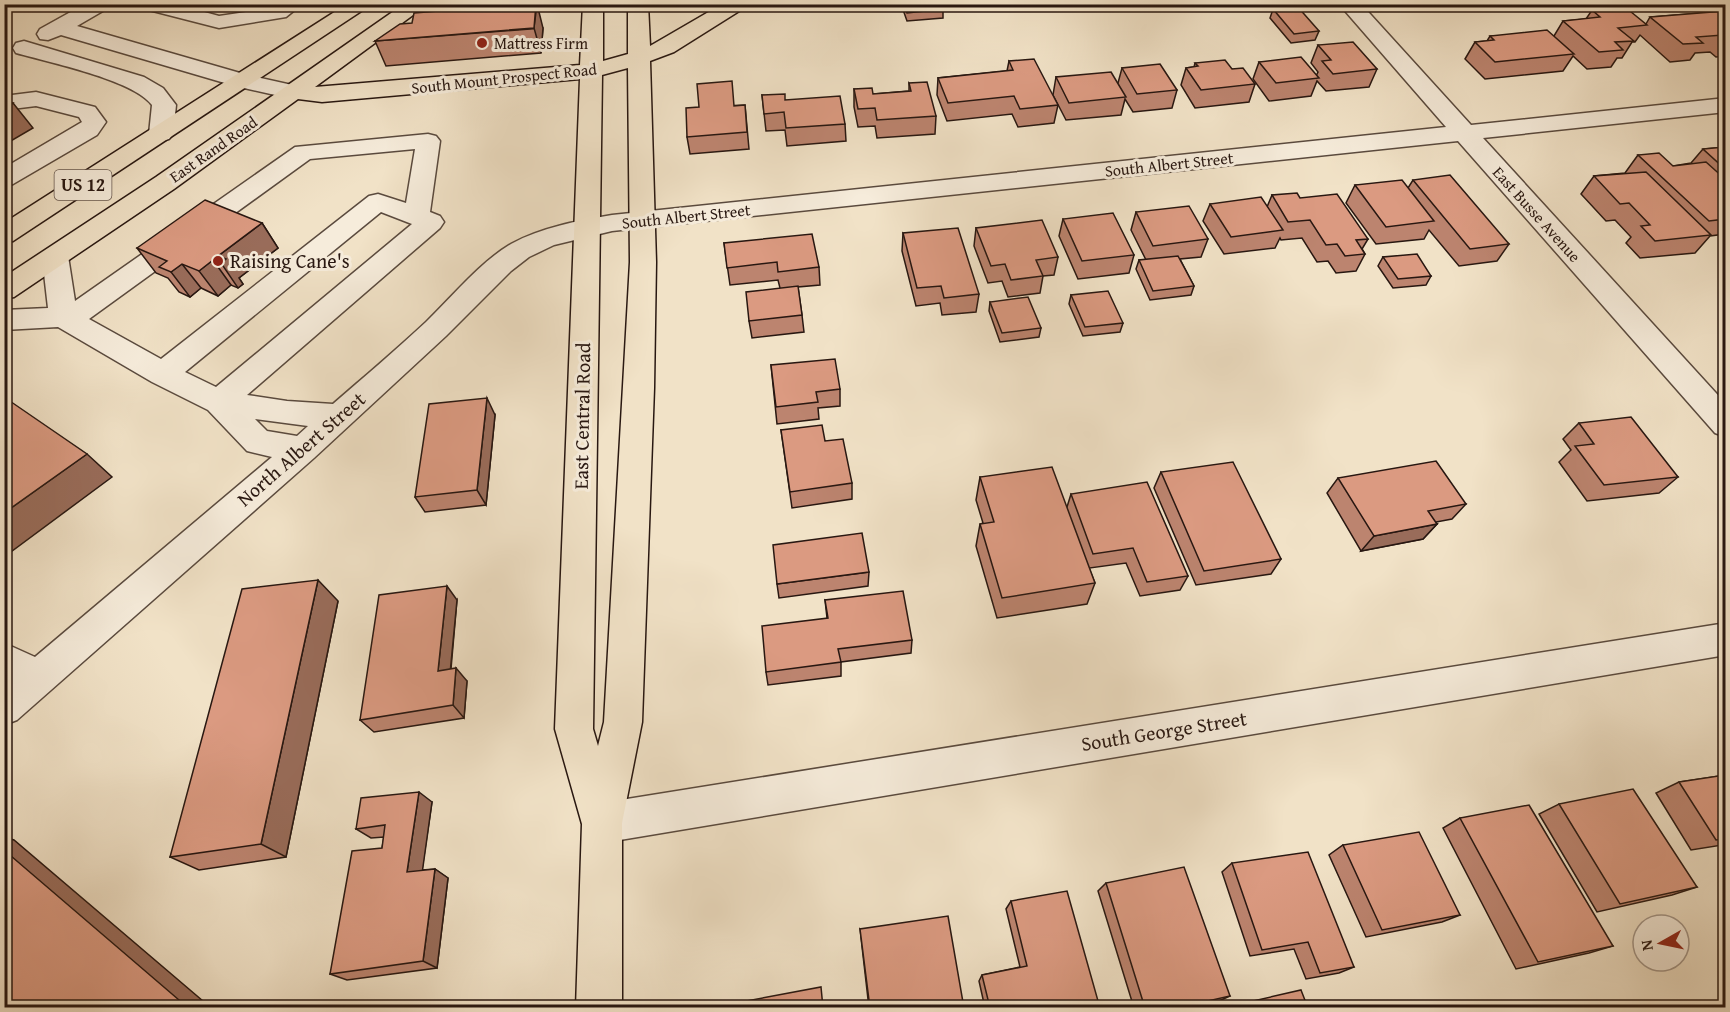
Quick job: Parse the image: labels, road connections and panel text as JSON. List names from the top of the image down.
{
  "streets": {
    "main road": [
      "South Mount Prospect Road",
      "East Rand Road",
      "US 12",
      "East Central Road"
    ],
    "street": [
      "South Albert Street",
      "East Busse Avenue",
      "North Albert Street",
      "South George Street"
    ]
  },
  "crossings": [
    ["South Mount Prospect Road", "East Rand Road"],
    ["South Mount Prospect Road", "East Central Road"],
    ["South Albert Street", "East Busse Avenue"],
    ["South Albert Street", "East Central Road"],
    ["South Albert Street", "North Albert Street"],
    ["East Central Road", "North Albert Street"],
    ["East Central Road", "South George Street"]
  ],
  "places": ["Mattress Firm", "Raising Cane's"],
  "north": "left"
}
